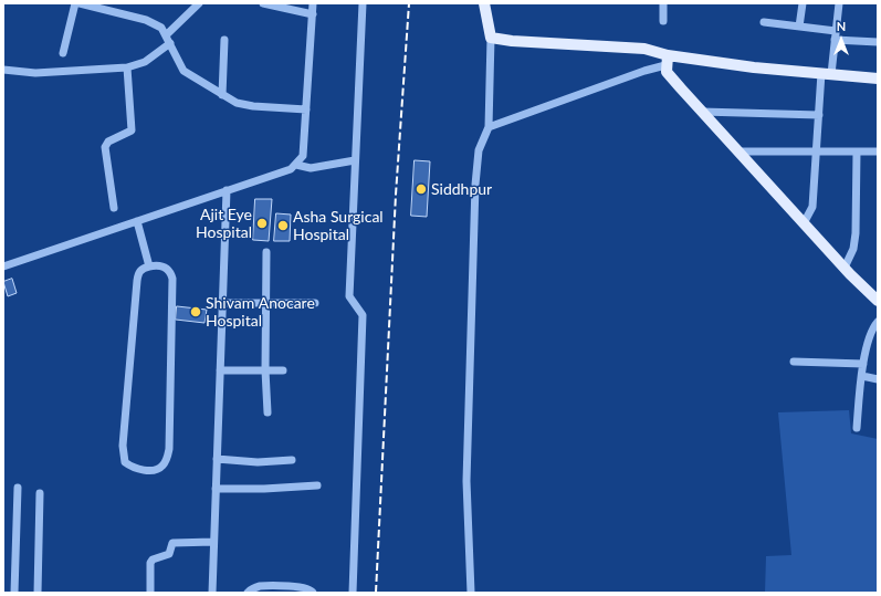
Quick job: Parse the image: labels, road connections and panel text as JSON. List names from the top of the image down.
{
  "places": [
    "Siddhpur",
    "Ajit Eye Hospital",
    "Asha Surgical Hospital",
    "Shivam Anocare Hospital"
  ],
  "north": "top"
}
